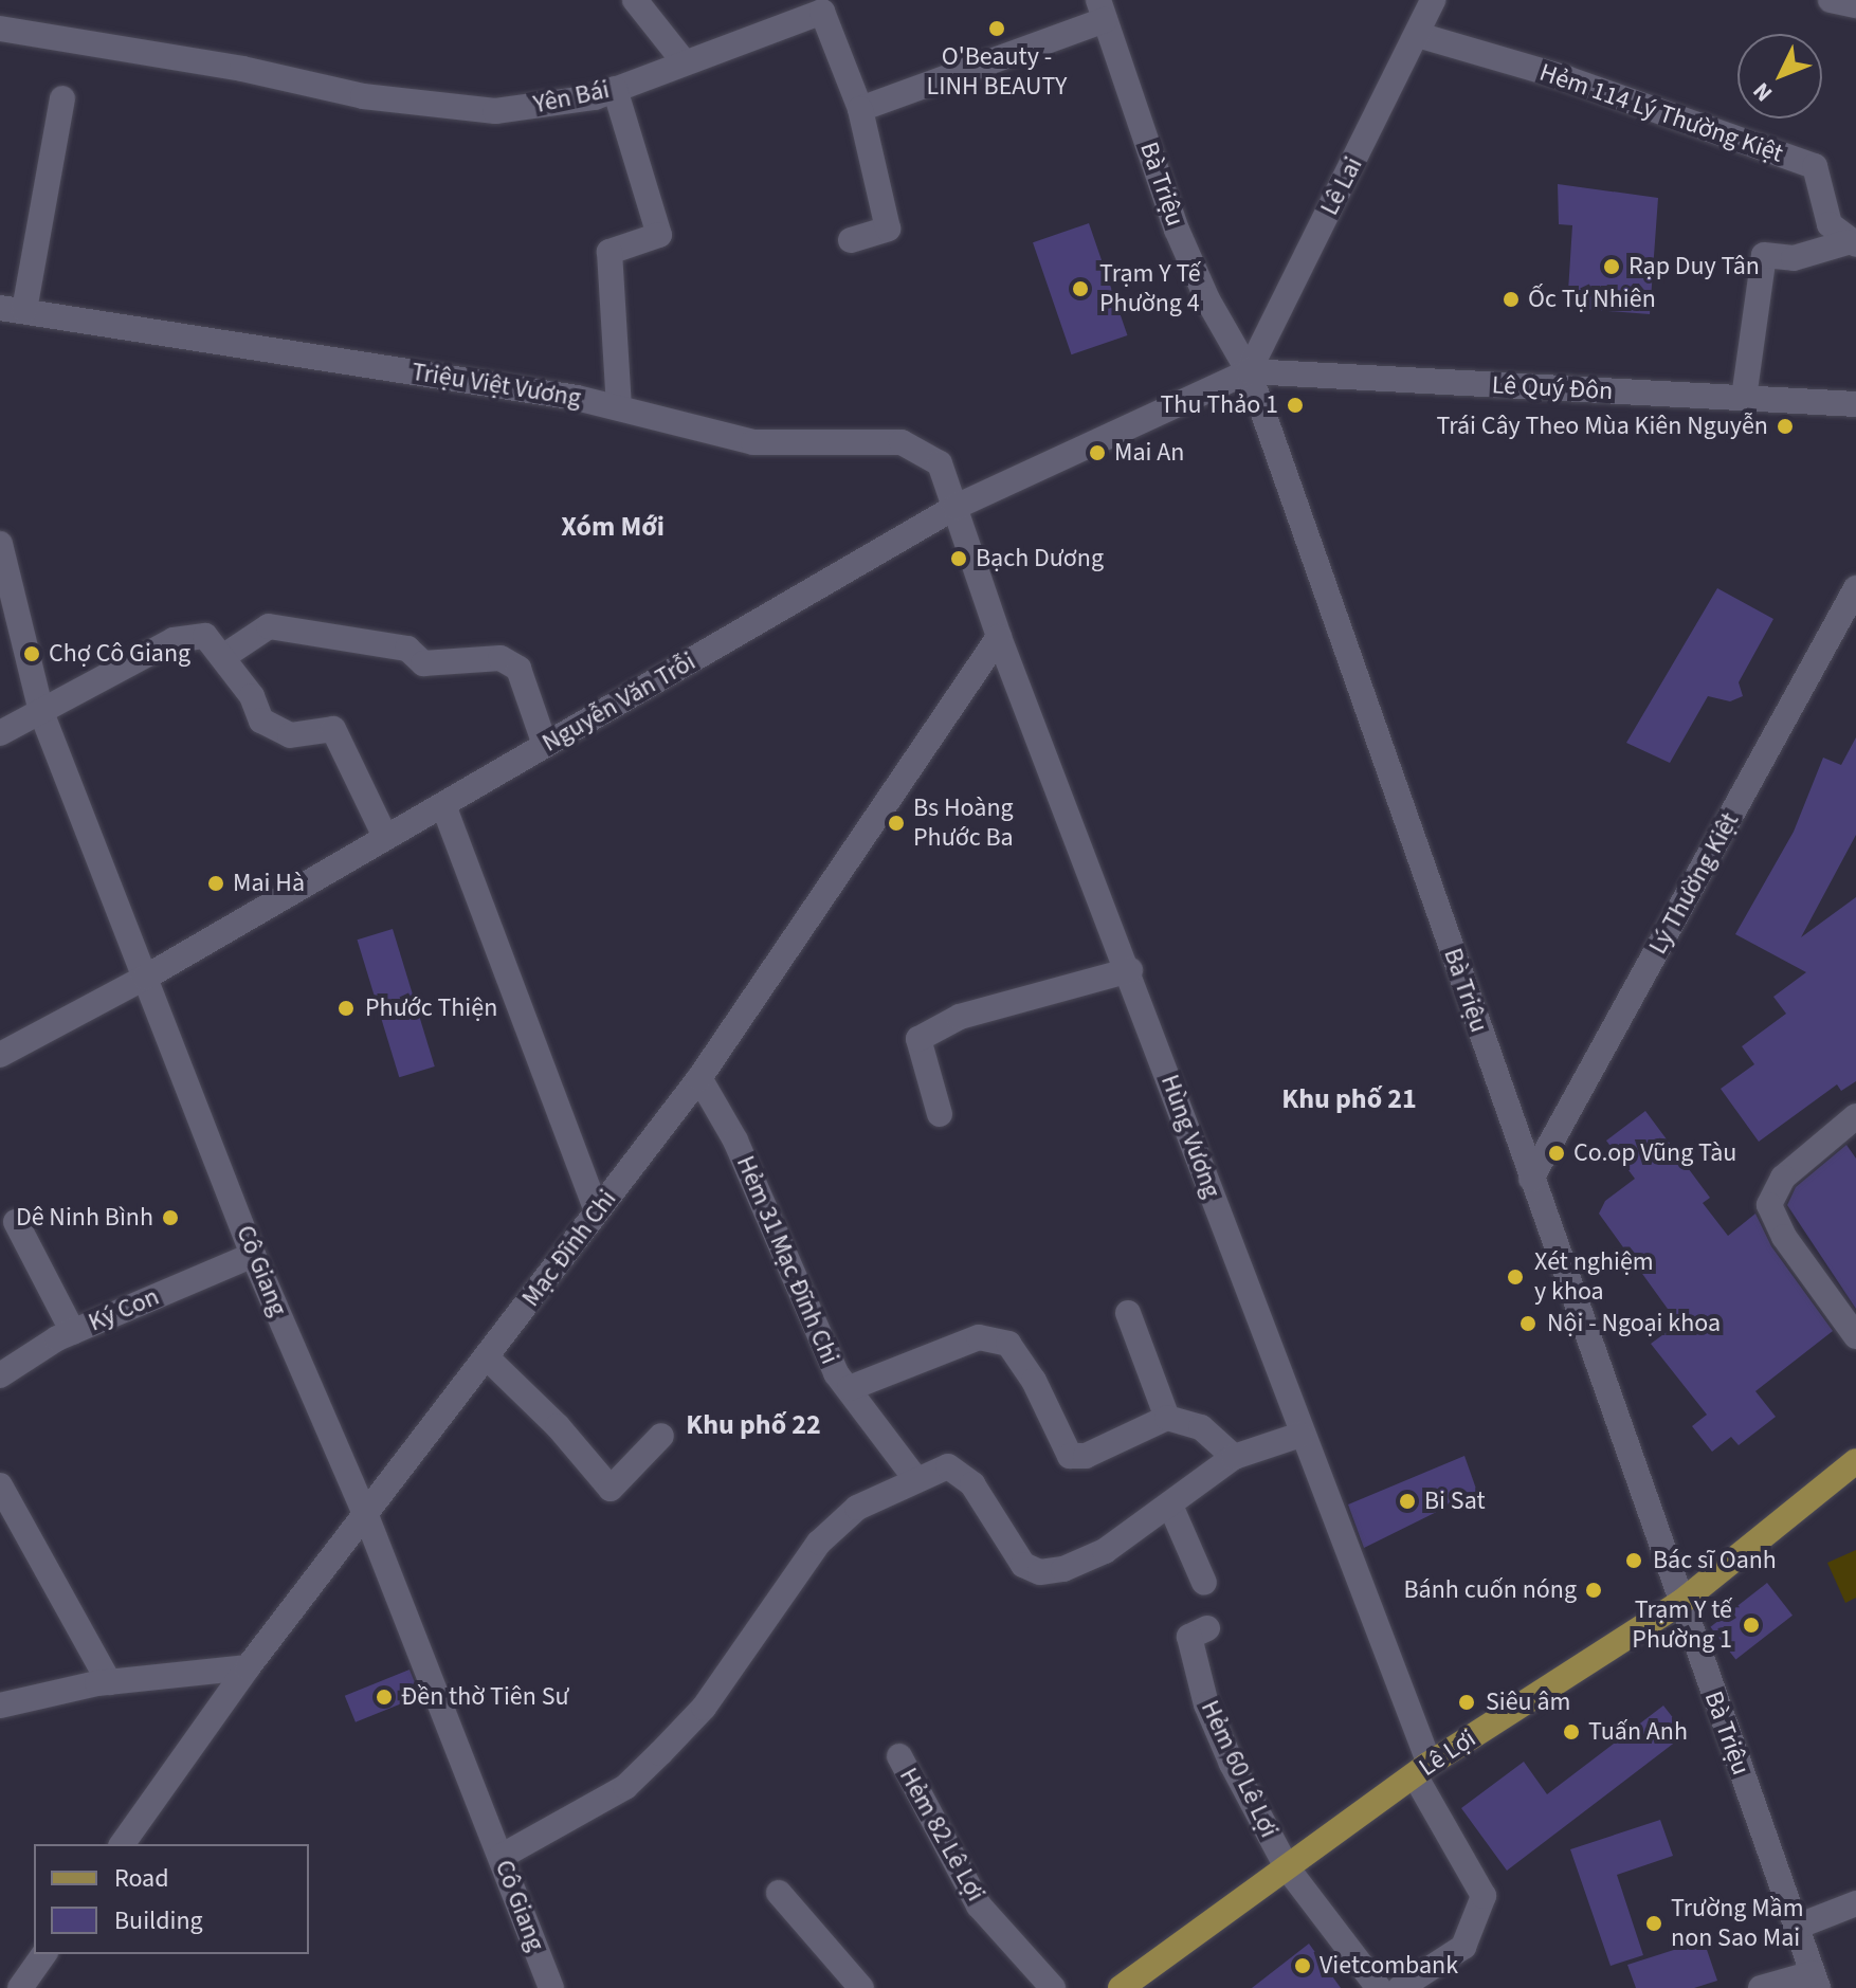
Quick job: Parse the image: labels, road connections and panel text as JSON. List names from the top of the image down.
{
  "streets": {
    "main road": ["Lê Lợi"],
    "street": [
      "Yên Bái",
      "Hẻm 114 Lý Thường Kiệt",
      "Bà Triệu",
      "Lê Lai",
      "Triệu Việt Vương",
      "Lê Quý Đôn",
      "Nguyễn Văn Trỗi",
      "Lý Thường Kiệt",
      "Hùng Vương",
      "Mạc Đĩnh Chi",
      "Hẻm 31 Mạc Đĩnh Chi",
      "Cô Giang",
      "Ký Con",
      "Hẻm 60 Lê Lợi",
      "Hẻm 82 Lê Lợi"
    ]
  },
  "crossings": [
    ["Hẻm 114 Lý Thường Kiệt", "Lê Lai"],
    ["Bà Triệu", "Lê Lai"],
    ["Bà Triệu", "Lê Quý Đôn"],
    ["Bà Triệu", "Nguyễn Văn Trỗi"],
    ["Bà Triệu", "Lý Thường Kiệt"],
    ["Bà Triệu", "Lê Lợi"],
    ["Lê Lai", "Lê Quý Đôn"],
    ["Lê Lai", "Nguyễn Văn Trỗi"],
    ["Triệu Việt Vương", "Nguyễn Văn Trỗi"],
    ["Triệu Việt Vương", "Hùng Vương"],
    ["Lê Quý Đôn", "Nguyễn Văn Trỗi"],
    ["Nguyễn Văn Trỗi", "Hùng Vương"],
    ["Nguyễn Văn Trỗi", "Cô Giang"],
    ["Hùng Vương", "Mạc Đĩnh Chi"],
    ["Hùng Vương", "Lê Lợi"],
    ["Mạc Đĩnh Chi", "Hẻm 31 Mạc Đĩnh Chi"],
    ["Mạc Đĩnh Chi", "Cô Giang"],
    ["Cô Giang", "Ký Con"],
    ["Lê Lợi", "Hẻm 60 Lê Lợi"]
  ],
  "districts": ["Xóm Mới", "Khu phố 21", "Khu phố 22"],
  "places": [
    "O'Beauty - LINH BEAUTY",
    "Rạp Duy Tân",
    "Trạm Y Tế Phường 4",
    "Ốc Tự Nhiên",
    "Thu Thảo 1",
    "Trái Cây Theo Mùa Kiên Nguyễn",
    "Mai An",
    "Bạch Dương",
    "Chợ Cô Giang",
    "Bs Hoàng Phước Ba",
    "Mai Hà",
    "Phước Thiện",
    "Co.op Vũng Tàu",
    "Dê Ninh Bình",
    "Xét nghiệm y khoa",
    "Nội - Ngoại khoa",
    "Bi Sat",
    "Bác sĩ Oanh",
    "Bánh cuốn nóng",
    "Trạm Y tế Phường 1",
    "Đền thờ Tiên Sư",
    "Siêu âm",
    "Tuấn Anh",
    "Trường Mầm non Sao Mai",
    "Vietcombank"
  ],
  "legend": ["Road", "Building"],
  "north": "bottom left"
}
